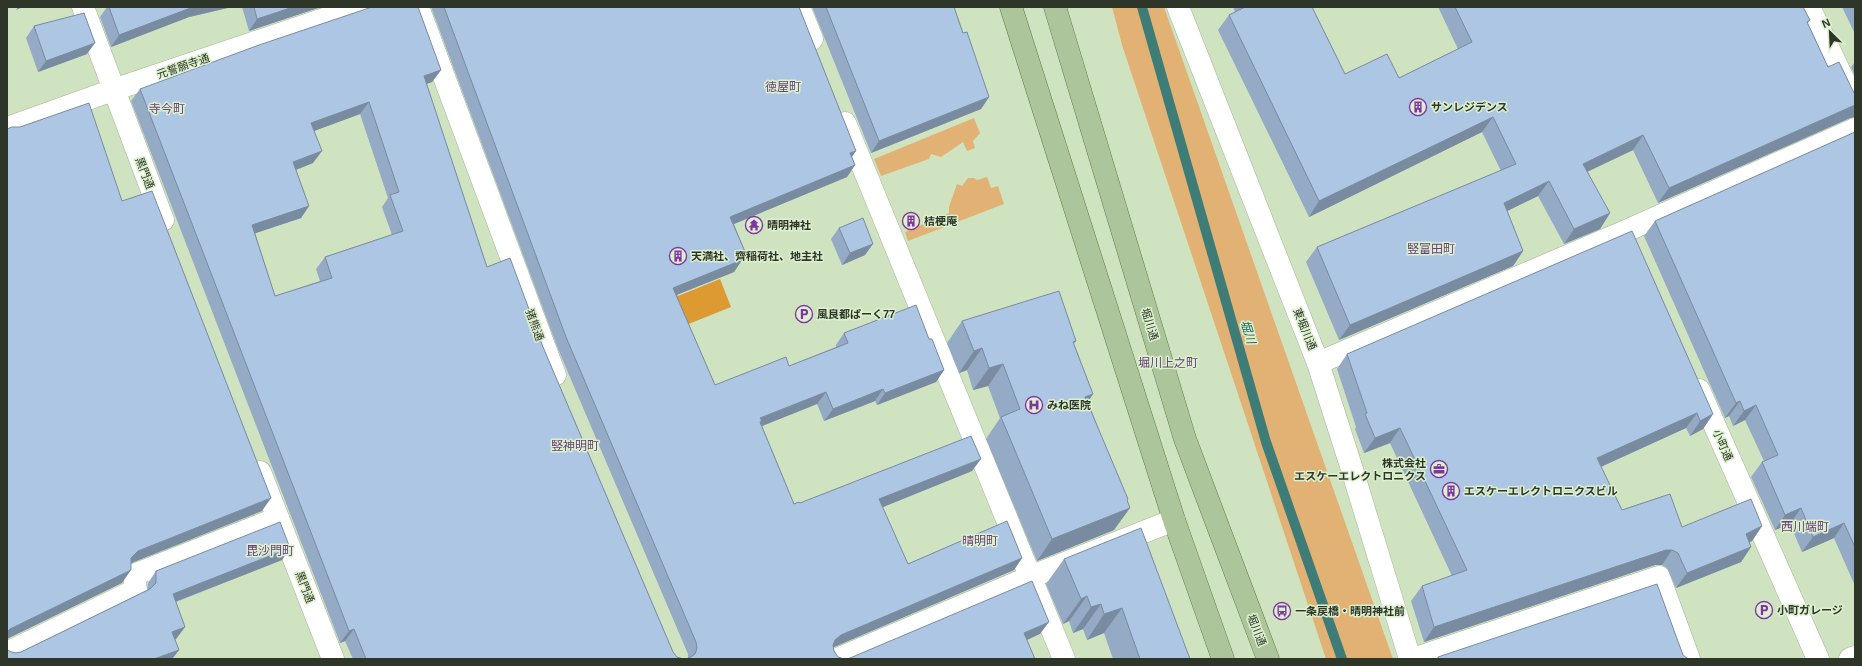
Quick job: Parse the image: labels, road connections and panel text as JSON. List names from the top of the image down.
{
  "streets": {
    "main road": ["堀川通"],
    "street": [
      "元誓願寺通",
      "黒門通",
      "猪熊通",
      "東堀川通",
      "小町通"
    ]
  },
  "crossings": [
    ["元誓願寺通", "黒門通"]
  ],
  "districts": [
    "徳屋町",
    "寺今町",
    "竪富田町",
    "堀川上之町",
    "竪神明町",
    "西川端町",
    "晴明町",
    "毘沙門町"
  ],
  "water": ["堀川"],
  "places": {
    "building": [
      "サンレジデンス",
      "桔梗庵",
      "天満社、齊稲荷社、地主社",
      "エスケーエレクトロニクスビル"
    ],
    "temple": ["晴明神社"],
    "parking": ["風良都ぱーく77", "小町ガレージ"],
    "hospital": ["みね医院"],
    "office": ["株式会社 エスケーエレクトロニクス"],
    "bus stop": ["一条戻橋・晴明神社前"]
  },
  "north": "top left"
}
